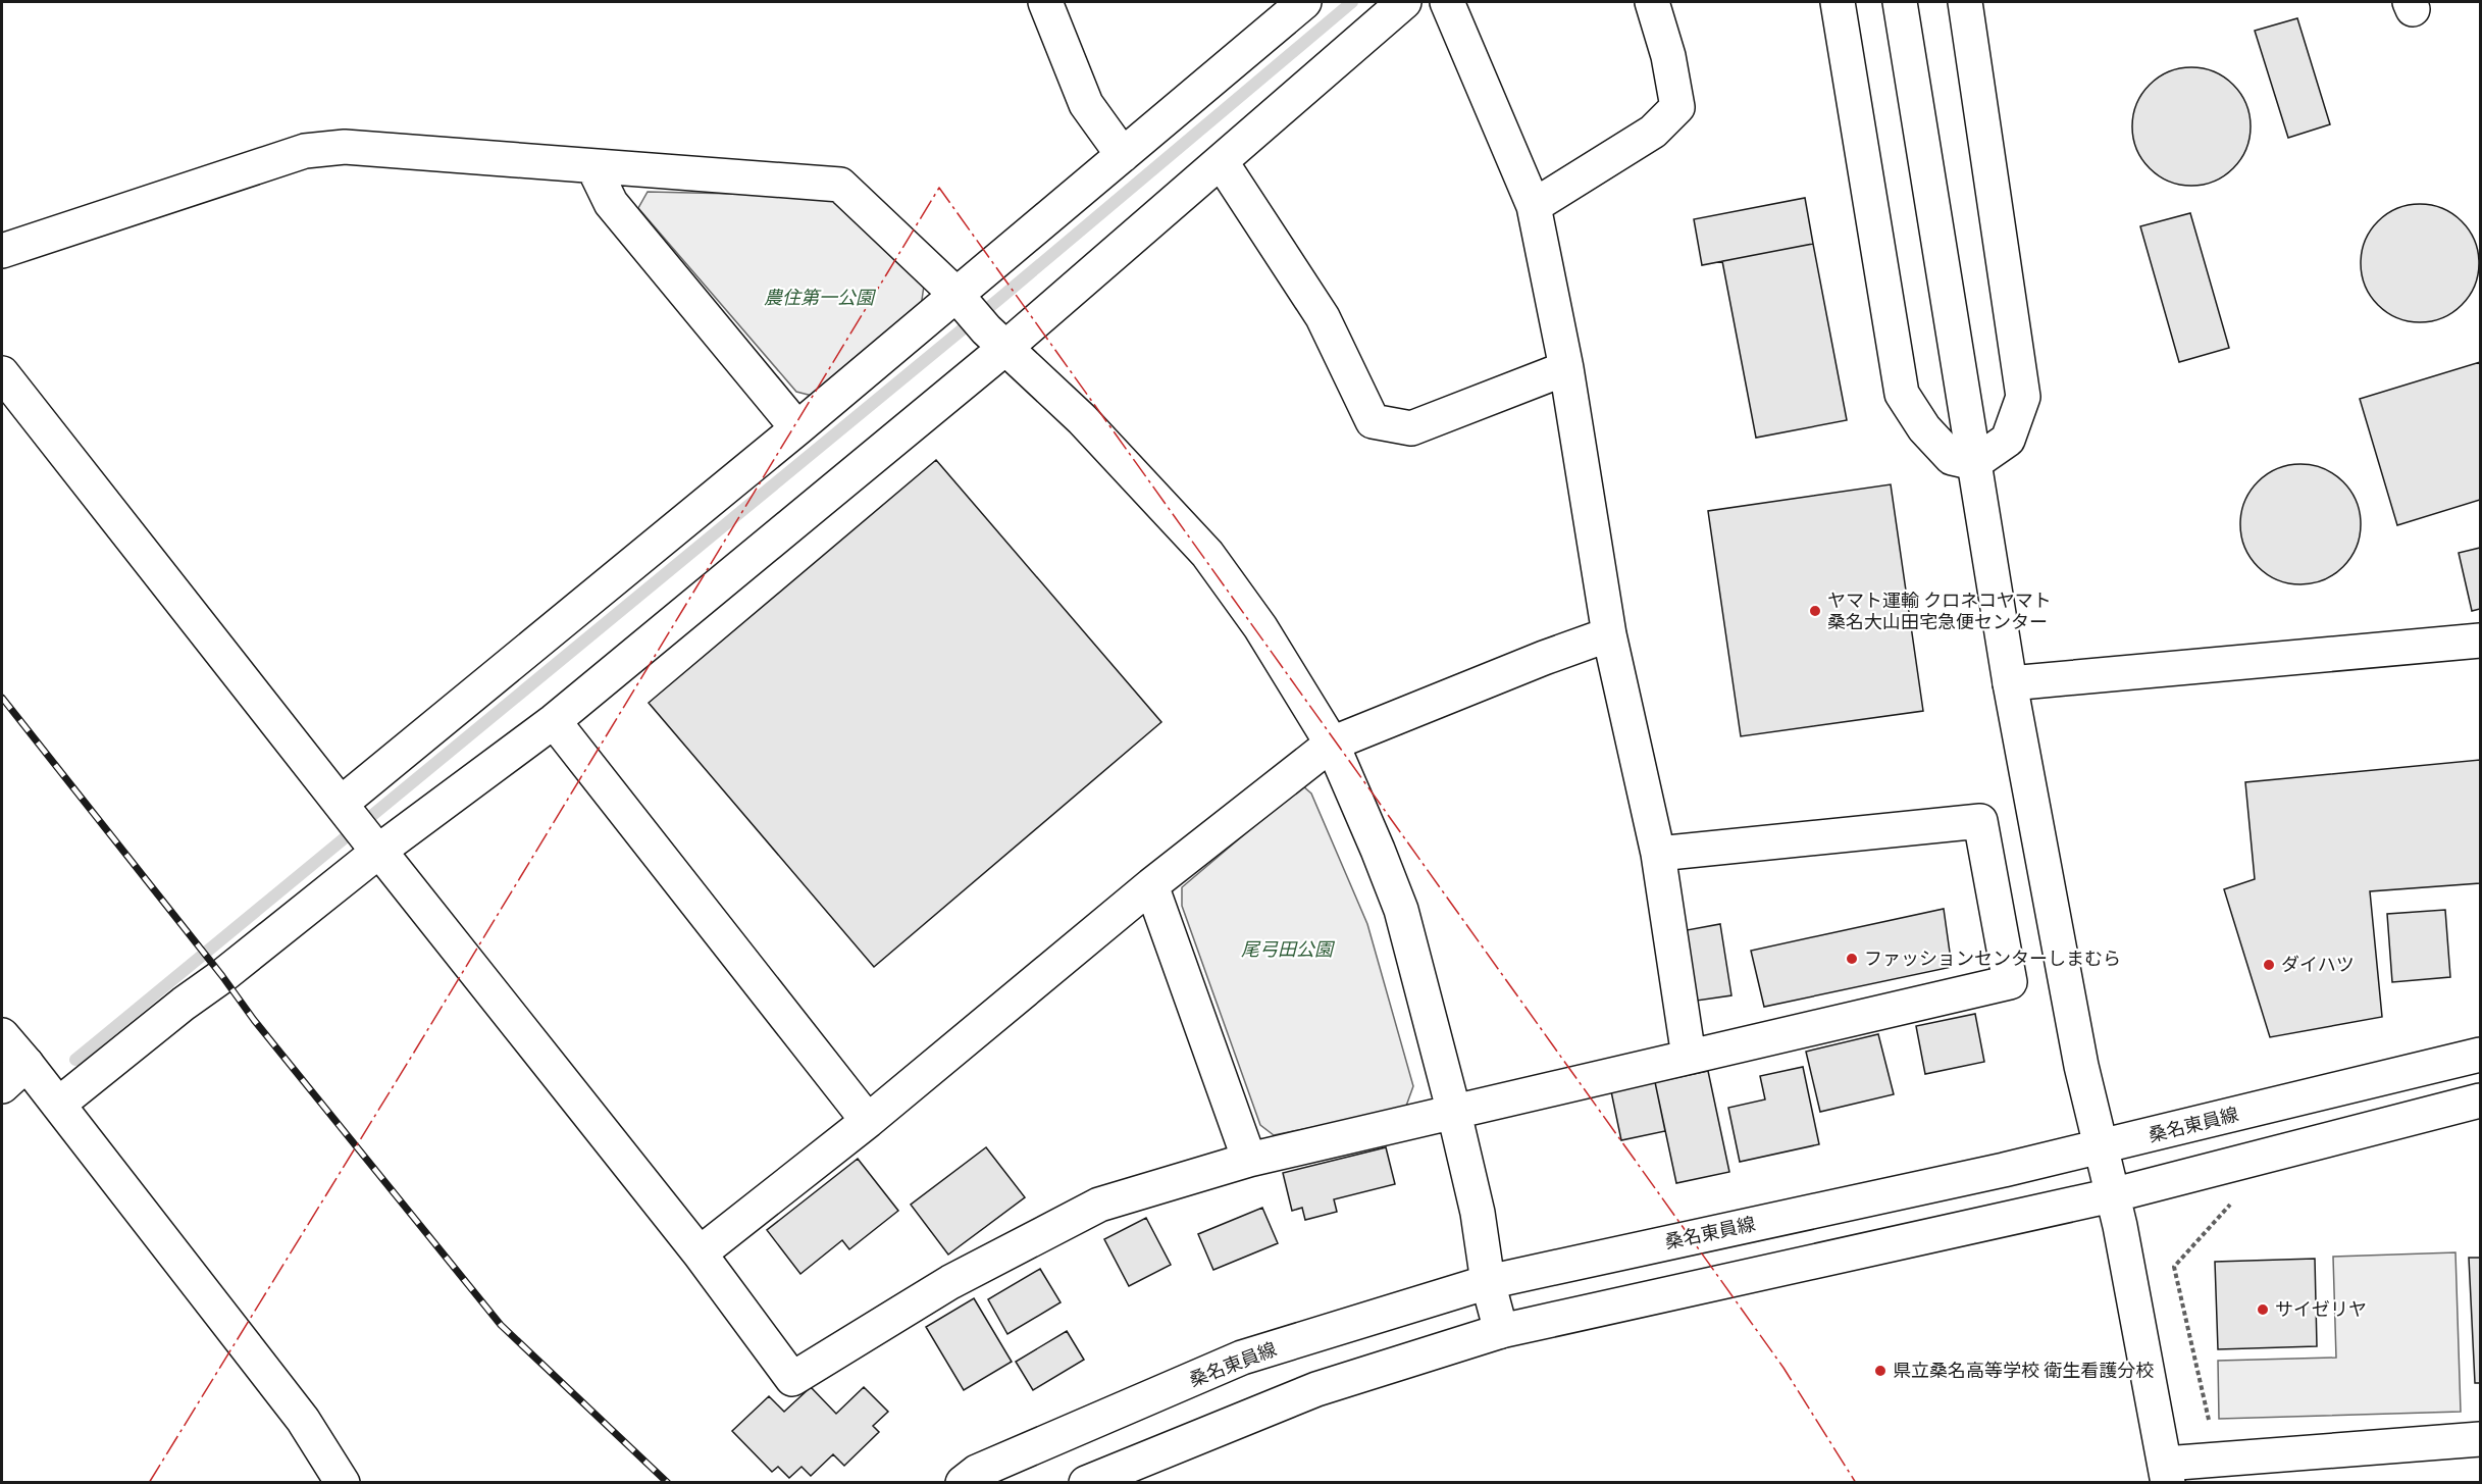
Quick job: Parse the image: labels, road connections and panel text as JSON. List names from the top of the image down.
{
  "streets": {
    "street": ["桑名東員線"]
  },
  "parks": ["農住第一公園", "尾弓田公園"],
  "places": [
    "ヤマト運輸 クロネコヤマト 桑名大山田宅急便センター",
    "ファッションセンターしまむら",
    "ダイハツ",
    "サイゼリヤ",
    "県立桑名高等学校 衛生看護分校"
  ]
}
